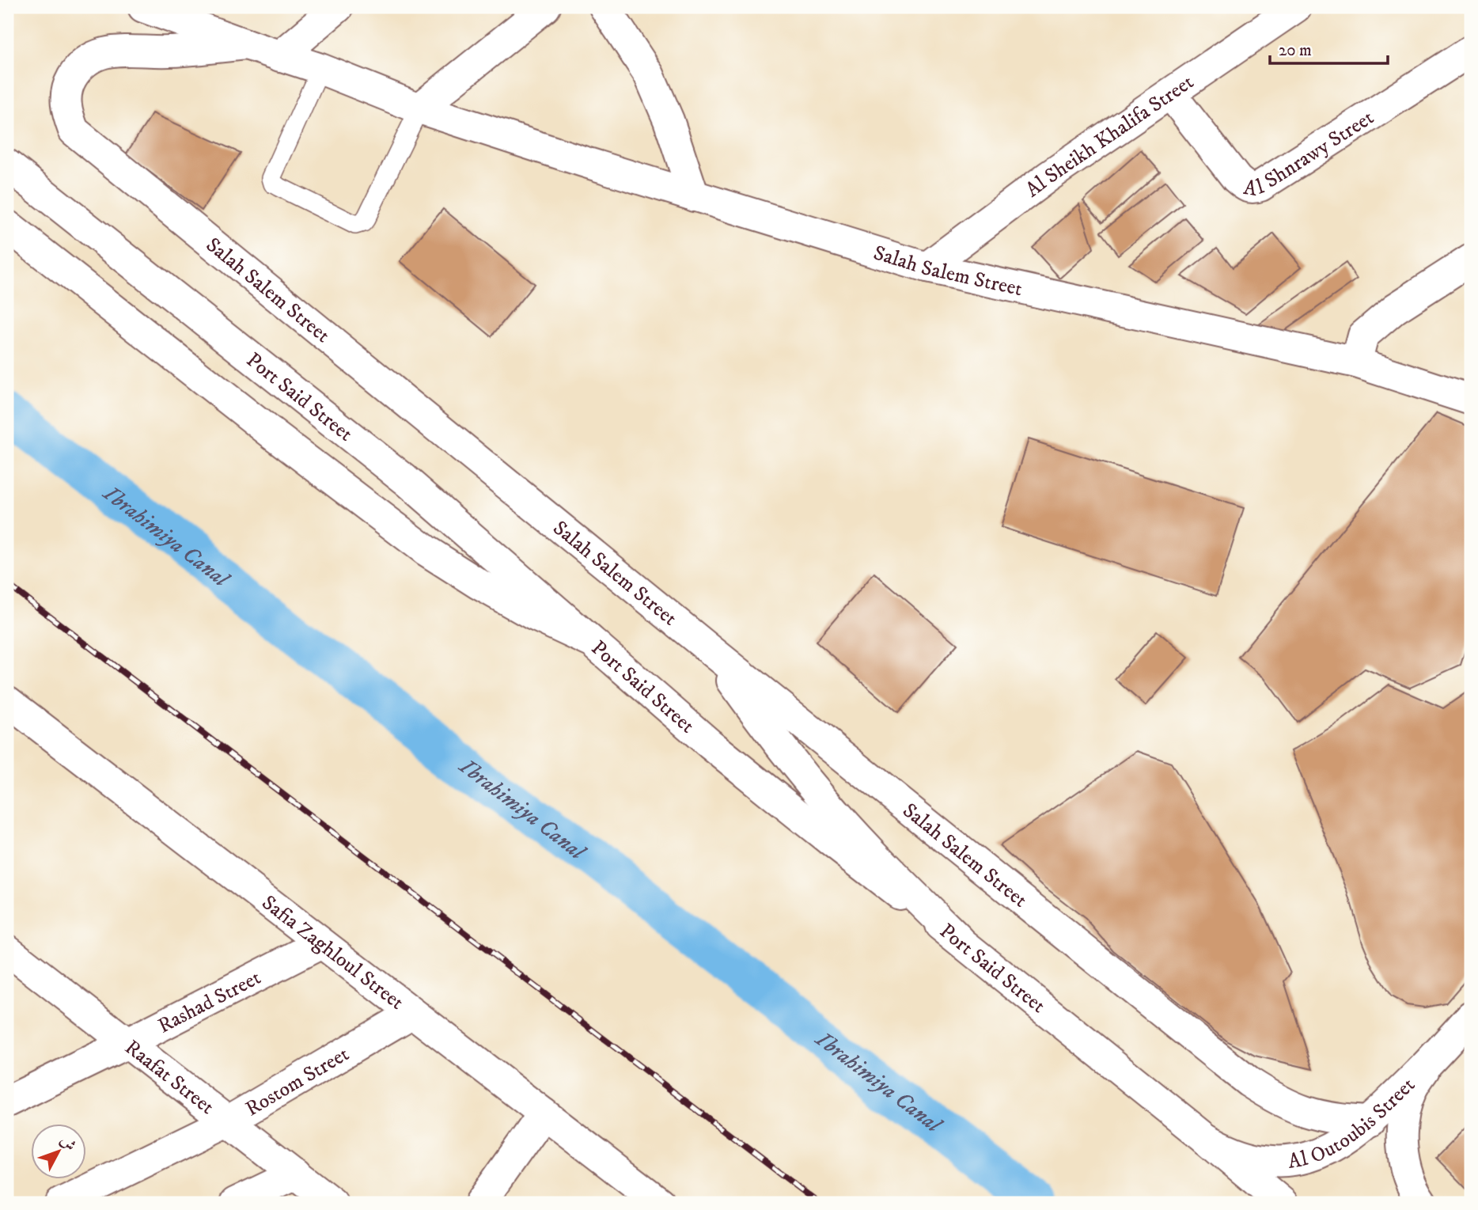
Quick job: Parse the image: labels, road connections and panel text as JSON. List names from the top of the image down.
{
  "streets": {
    "main road": [
      "Al Sheikh Khalifa Street",
      "Al Shnrawy Street",
      "Salah Salem Street",
      "Port Said Street",
      "Safia Zaghloul Street",
      "Rashad Street",
      "Raafat Street",
      "Rostom Street",
      "Al Outoubis Street"
    ]
  },
  "crossings": [
    ["Al Sheikh Khalifa Street", "Al Shnrawy Street"],
    ["Al Sheikh Khalifa Street", "Salah Salem Street"],
    ["Salah Salem Street", "Al Outoubis Street"],
    ["Port Said Street", "Al Outoubis Street"],
    ["Safia Zaghloul Street", "Rashad Street"],
    ["Safia Zaghloul Street", "Rostom Street"],
    ["Rashad Street", "Raafat Street"],
    ["Raafat Street", "Rostom Street"]
  ],
  "water": ["Ibrahimiya Canal"],
  "scale_bar": "20 m",
  "north": "top right"
}
